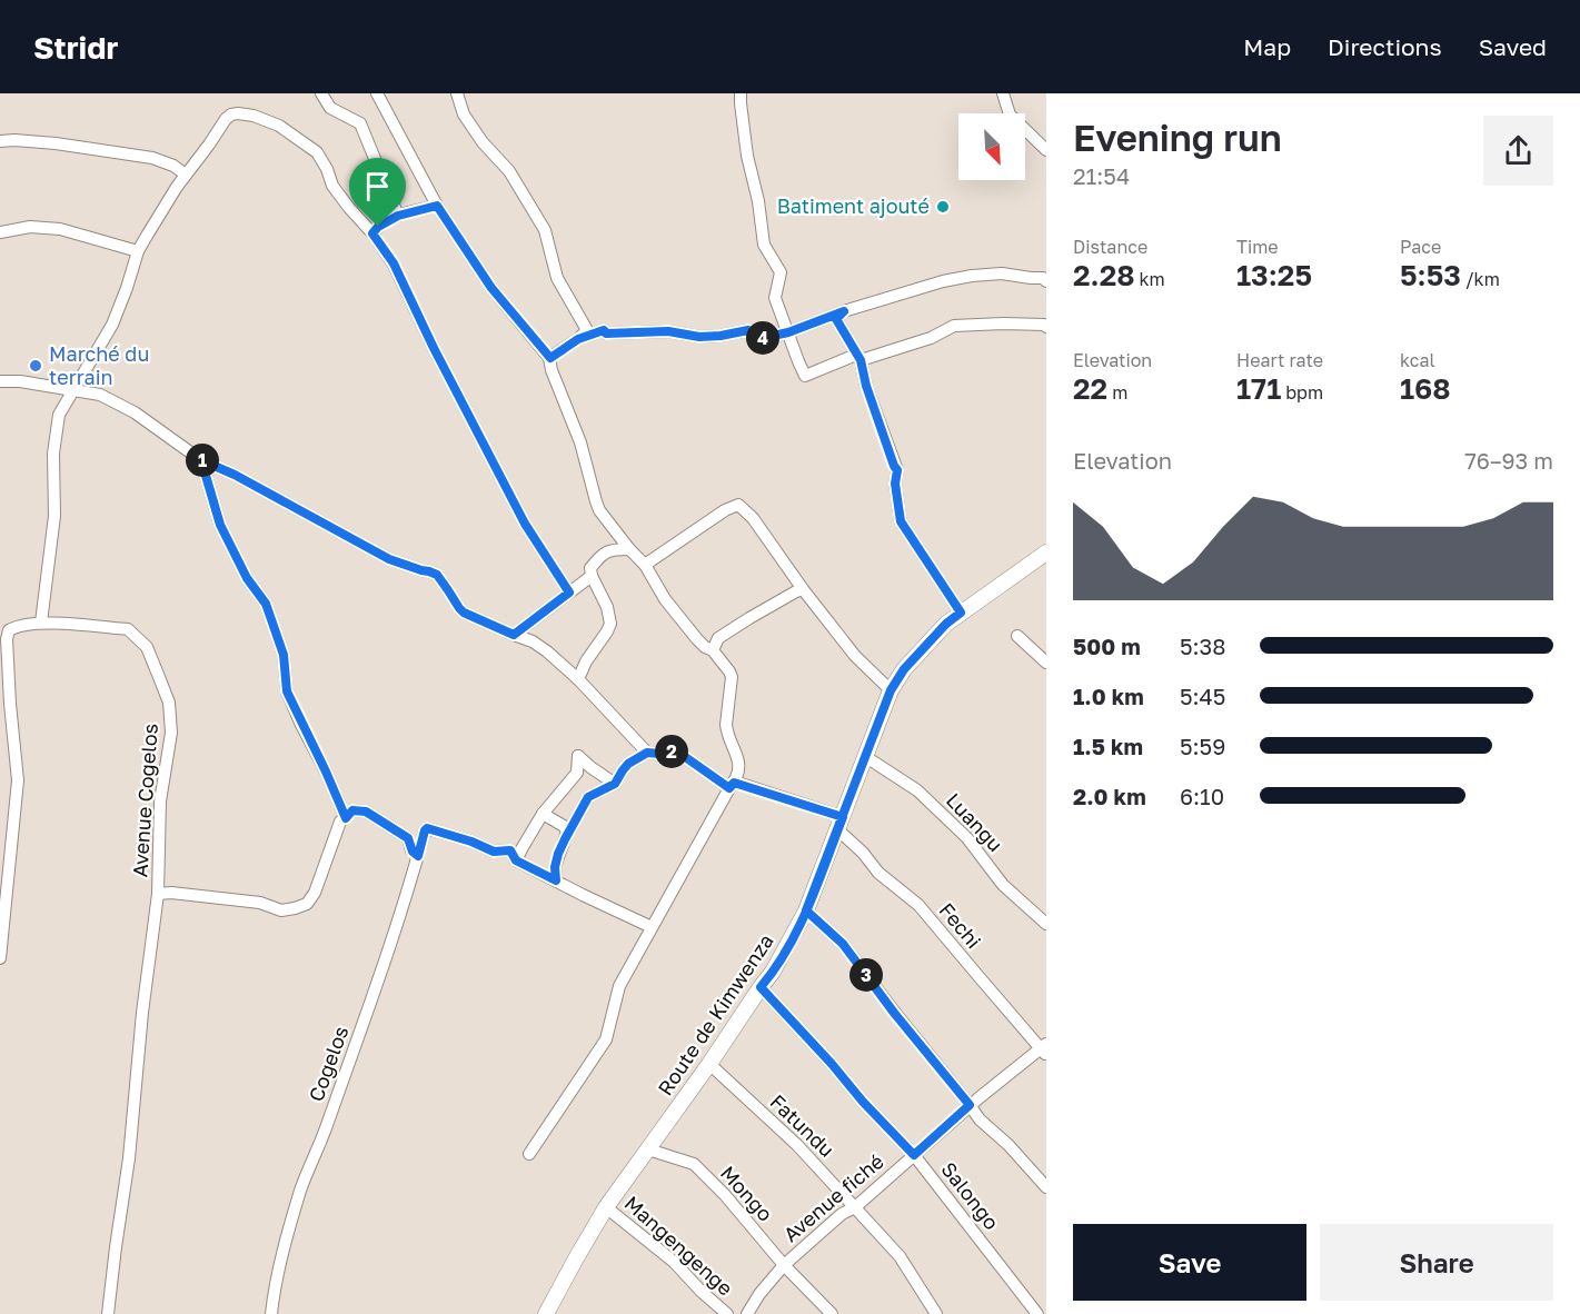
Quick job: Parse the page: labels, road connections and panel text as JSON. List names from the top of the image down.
{
  "streets": {
    "street": [
      "Avenue Cogelos",
      "Luangu",
      "Fechi",
      "Route de Kimwenza",
      "Cogelos",
      "Fatundu",
      "Mongo",
      "Salongo",
      "Avenue fiché",
      "Mangengenge"
    ]
  },
  "crossings": [
    ["Luangu", "Route de Kimwenza"],
    ["Fechi", "Route de Kimwenza"],
    ["Fechi", "Avenue fiché"],
    ["Route de Kimwenza", "Fatundu"],
    ["Route de Kimwenza", "Mongo"],
    ["Route de Kimwenza", "Salongo"],
    ["Route de Kimwenza", "Mangengenge"],
    ["Fatundu", "Avenue fiché"],
    ["Mongo", "Avenue fiché"],
    ["Salongo", "Avenue fiché"]
  ],
  "places": ["Batiment ajouté", "Marché du terrain"],
  "north": "bottom right",
  "page": {
    "header": "Stridr",
    "nav": ["Map", "Directions", "Saved"],
    "heading": ["Evening run", "21:54"],
    "stats": [
      ["Distance", "2.28 km"],
      ["Time", "13:25"],
      ["Pace", "5:53 /km"],
      ["Elevation", "22 m"],
      ["Heart rate", "171 bpm"],
      ["kcal", "168"]
    ],
    "pins": [
      "4",
      "1",
      "2",
      "3"
    ],
    "chart": ["Elevation", "76–93 m"],
    "list": [
      {
        "name": "500 m",
        "note": "5:38"
      },
      {
        "name": "1.0 km",
        "note": "5:45"
      },
      {
        "name": "1.5 km",
        "note": "5:59"
      },
      {
        "name": "2.0 km",
        "note": "6:10"
      }
    ],
    "buttons": ["Save", "Share"]
  }
}
